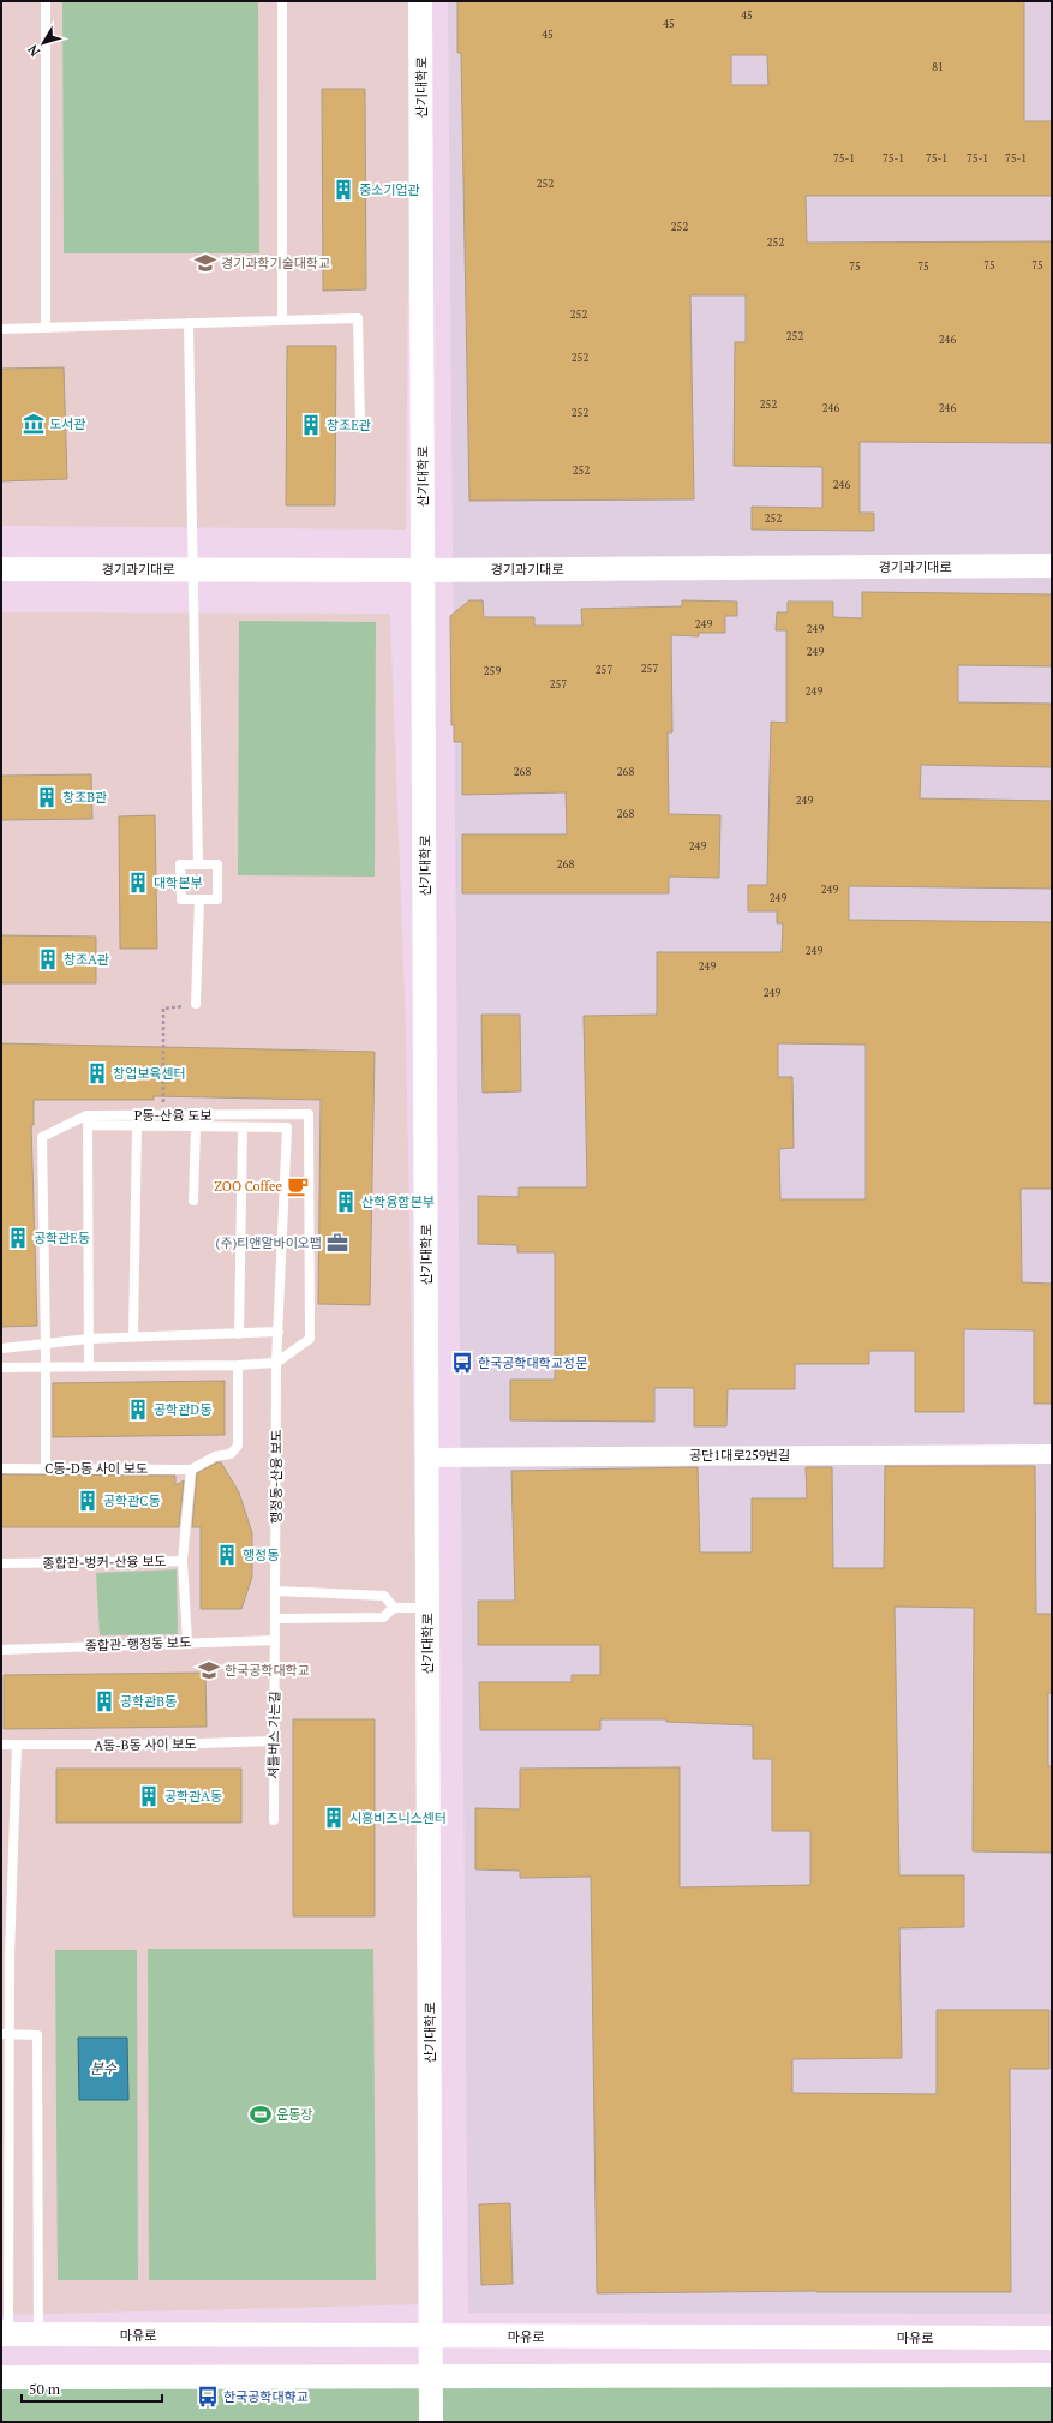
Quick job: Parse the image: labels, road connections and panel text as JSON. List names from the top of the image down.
{
  "streets": {
    "street": [
      "산기대학로",
      "경기과기대로",
      "공단1대로259번길",
      "마유로"
    ],
    "lane": [
      "P동-산융 도보",
      "C동-D동 사이 보도",
      "행정동-산융 보도",
      "종합관-벙커-산융 보도",
      "종합관-행정동 보도",
      "셔틀버스 가는길",
      "A동-B동 사이 보도"
    ]
  },
  "crossings": [
    ["산기대학로", "경기과기대로"],
    ["산기대학로", "공단1대로259번길"],
    ["산기대학로", "마유로"],
    ["P동-산융 도보", "행정동-산융 보도"],
    ["C동-D동 사이 보도", "종합관-벙커-산융 보도"],
    ["행정동-산융 보도", "셔틀버스 가는길"],
    ["종합관-행정동 보도", "셔틀버스 가는길"],
    ["셔틀버스 가는길", "A동-B동 사이 보도"]
  ],
  "water": ["분수"],
  "places": {
    "building": [
      "중소기업관",
      "창조E관",
      "창조B관",
      "대학본부",
      "창조A관",
      "창업보육센터",
      "산학융합본부",
      "공학관E동",
      "공학관D동",
      "공학관C동",
      "행정동",
      "공학관B동",
      "공학관A동",
      "시흥비즈니스센터"
    ],
    "school or university": ["경기과학기술대학교", "한국공학대학교"],
    "museum": ["도서관"],
    "cafe": ["ZOO Coffee"],
    "office": ["(주)티앤알바이오팹"],
    "bus stop": ["한국공학대학교정문", "한국공학대햑교"],
    "sports": ["운동장"]
  },
  "house_numbers": [
    "45",
    "45",
    "45",
    "81",
    "75-1",
    "75-1",
    "75-1",
    "75-1",
    "75-1",
    "252",
    "252",
    "252",
    "75",
    "75",
    "75",
    "75",
    "252",
    "252",
    "246",
    "252",
    "252",
    "246",
    "246",
    "252",
    "252",
    "246",
    "252",
    "249",
    "249",
    "249",
    "257",
    "257",
    "259",
    "257",
    "249",
    "268",
    "268",
    "249",
    "268",
    "249",
    "268",
    "249",
    "249",
    "249",
    "249",
    "249"
  ],
  "scale_bar": "50 m",
  "north": "bottom left"
}
